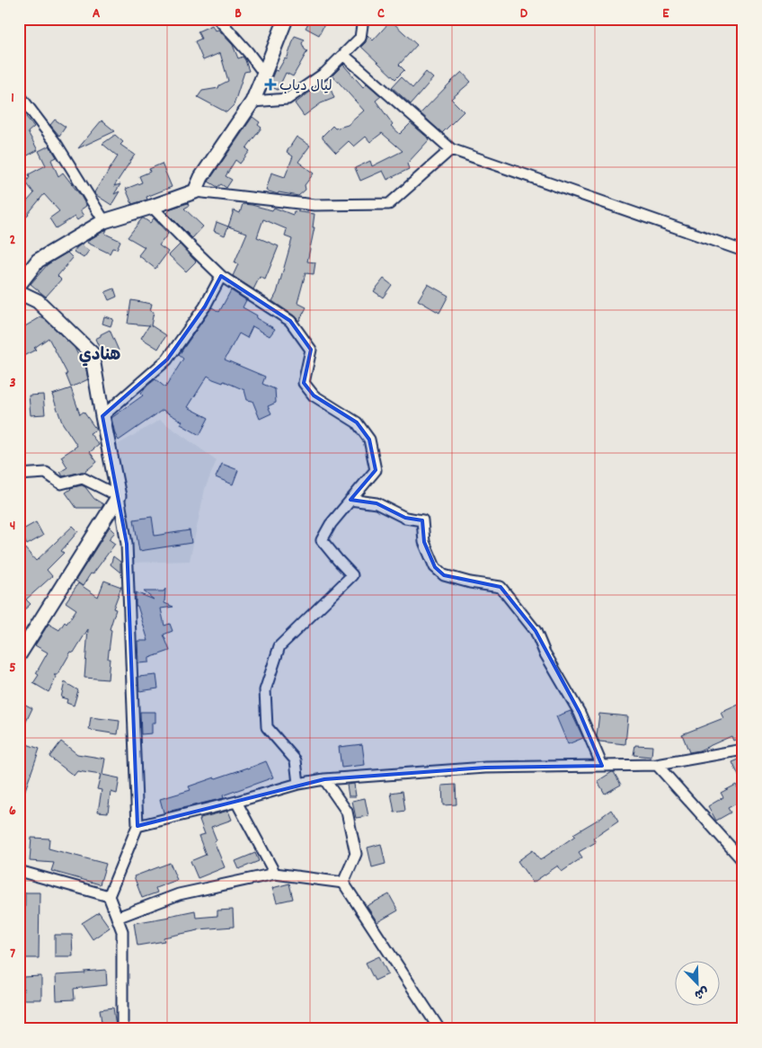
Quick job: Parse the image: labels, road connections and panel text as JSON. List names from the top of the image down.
{
  "districts": ["هنادي"],
  "places": {
    "health": ["ليال دياب"]
  },
  "north": "bottom right",
  "grid": {
    "columns": [
      "A",
      "B",
      "C",
      "D",
      "E"
    ],
    "rows": [
      "1",
      "2",
      "3",
      "4",
      "5",
      "6",
      "7"
    ]
  }
}
